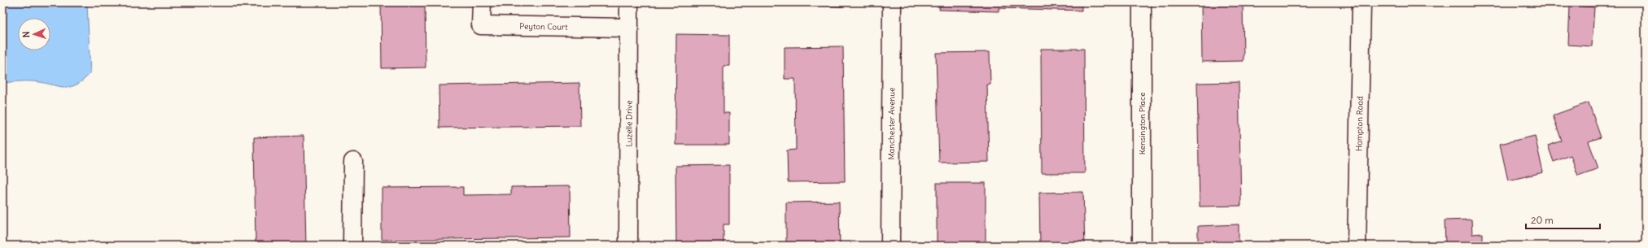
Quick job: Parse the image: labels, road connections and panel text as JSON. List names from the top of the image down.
{
  "streets": {
    "street": [
      "Peyton Court",
      "Luzelle Drive",
      "Manchester Avenue",
      "Kensington Place",
      "Hampton Road"
    ]
  },
  "crossings": [
    ["Peyton Court", "Luzelle Drive"]
  ],
  "scale_bar": "20 m",
  "north": "left"
}
